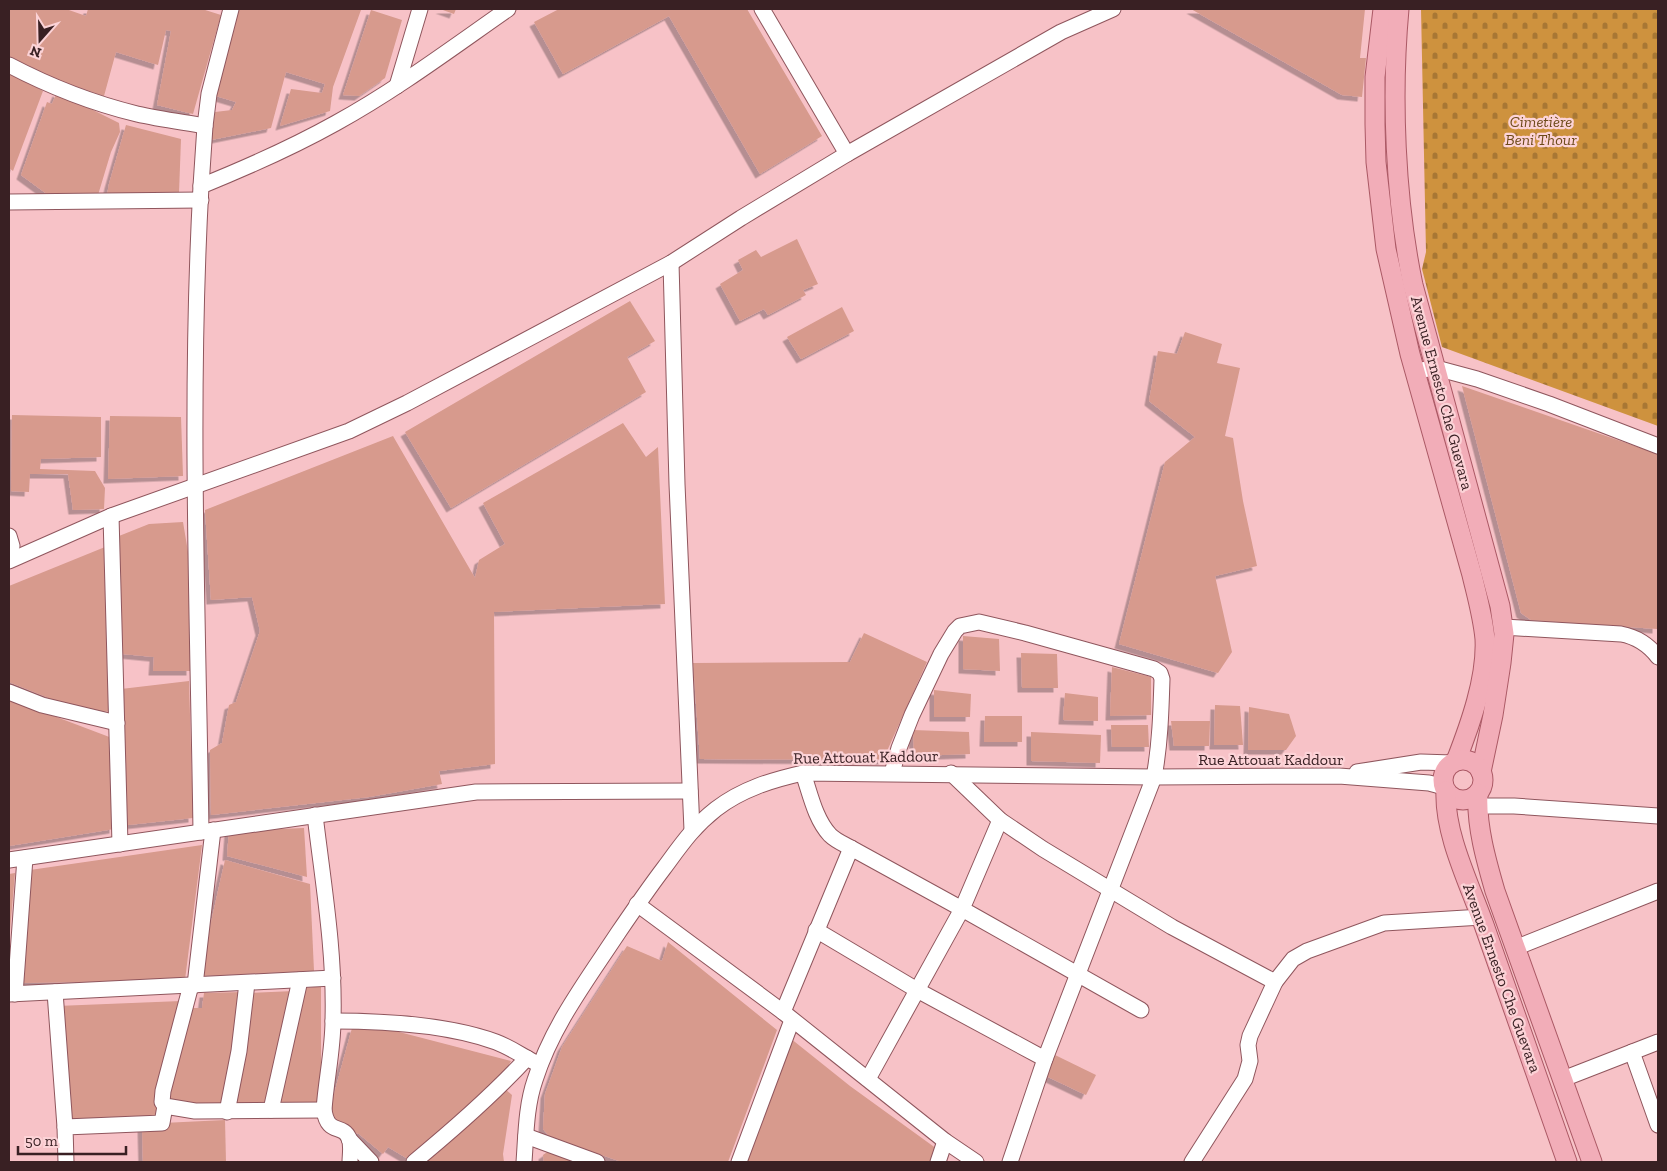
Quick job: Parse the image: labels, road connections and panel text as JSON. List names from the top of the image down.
{
  "streets": {
    "main road": ["Avenue Ernesto Che Guevara"],
    "street": ["Rue Attouat Kaddour"]
  },
  "crossings": [
    ["Avenue Ernesto Che Guevara", "Rue Attouat Kaddour"]
  ],
  "parks": ["Cimetière Beni Thour"],
  "scale_bar": "50 m",
  "north": "bottom"
}
